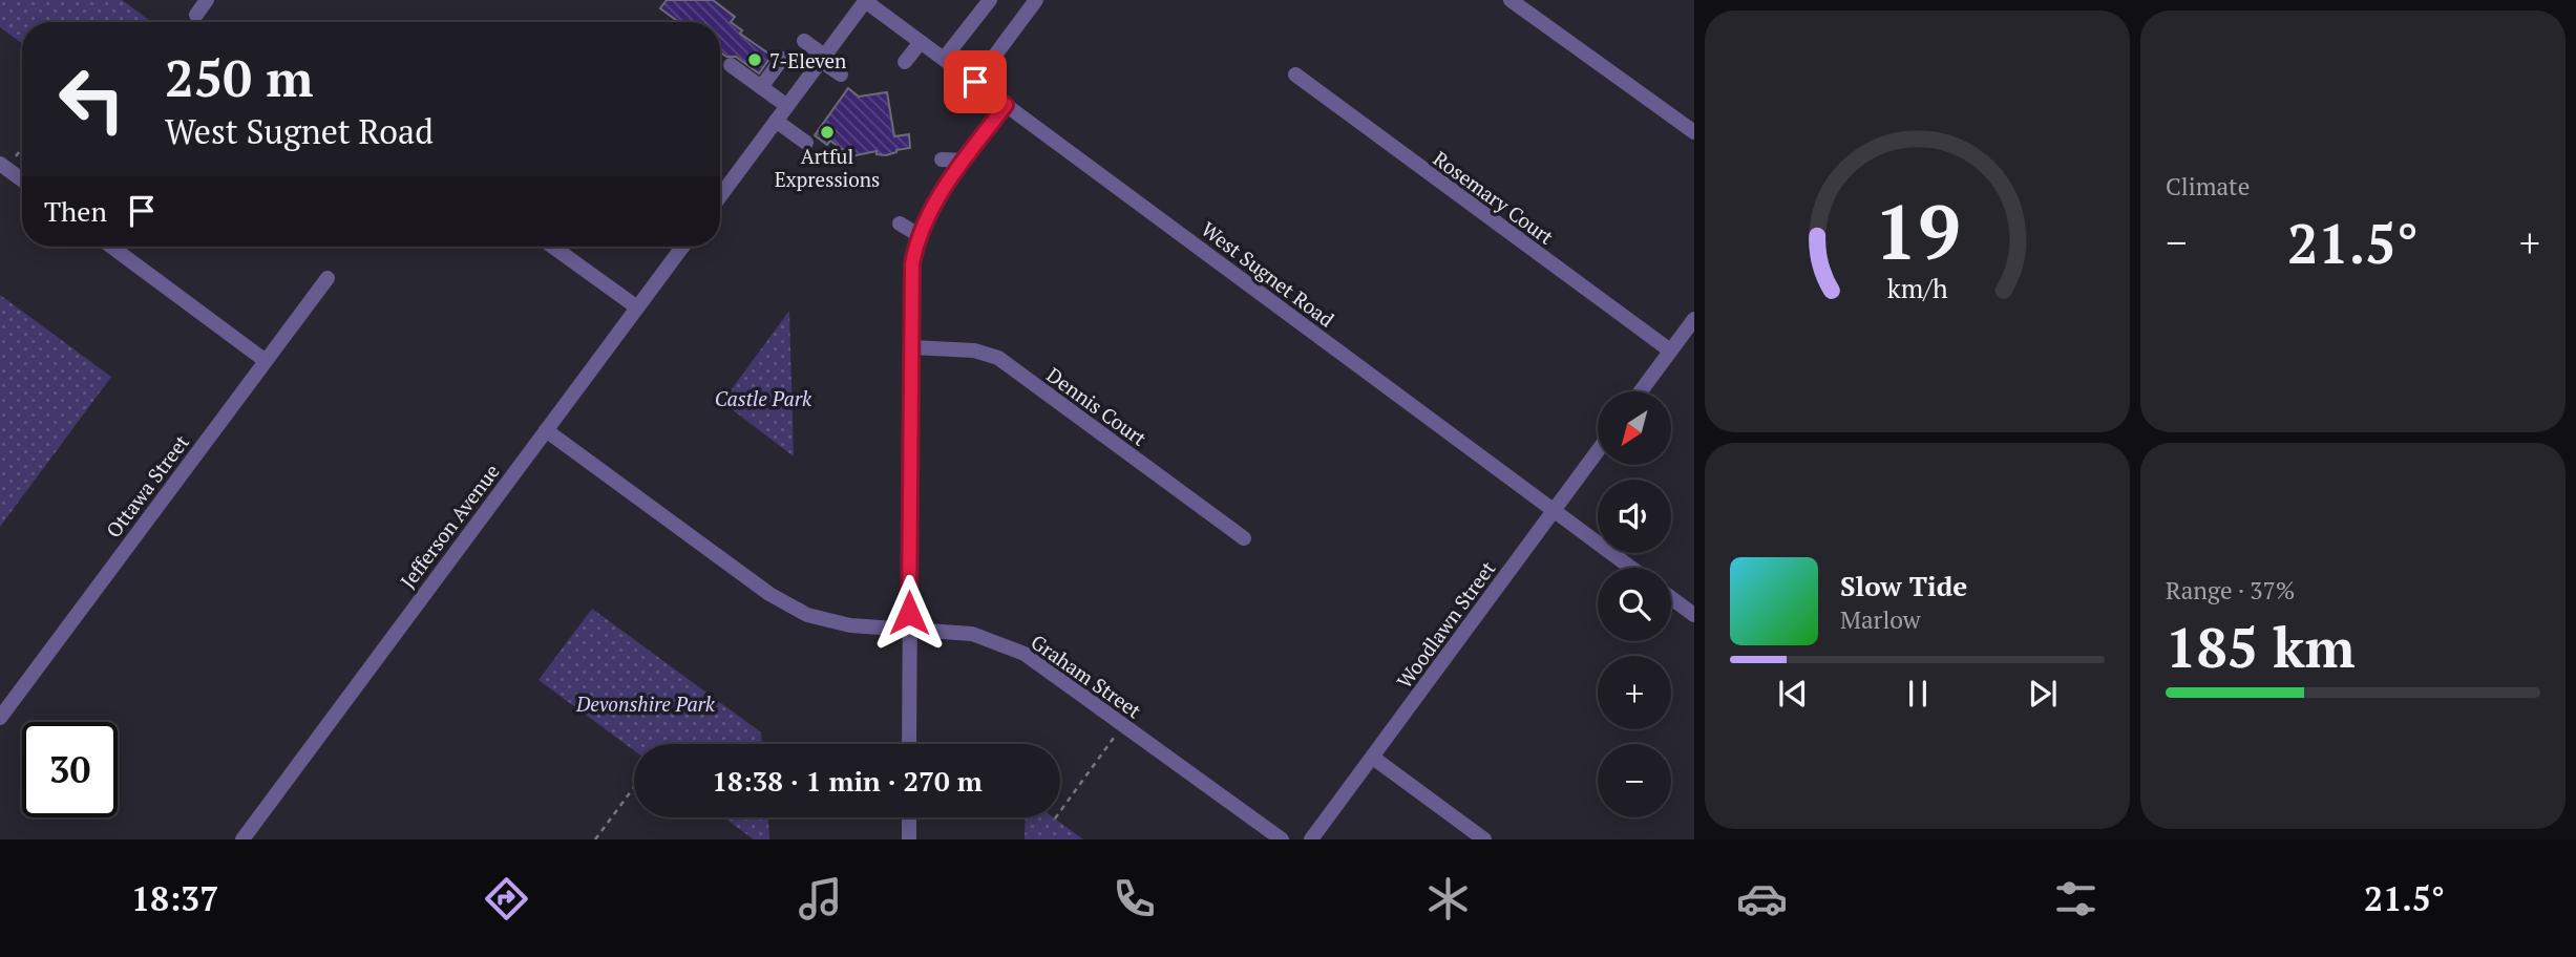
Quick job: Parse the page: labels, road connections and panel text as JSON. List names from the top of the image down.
{
  "streets": {
    "street": [
      "Rosemary Court",
      "West Sugnet Road",
      "Dennis Court",
      "Ottawa Street",
      "Jefferson Avenue",
      "Woodlawn Street",
      "Graham Street"
    ]
  },
  "crossings": [
    ["West Sugnet Road", "Woodlawn Street"],
    ["Jefferson Avenue", "Graham Street"]
  ],
  "parks": ["Castle Park", "Devonshire Park"],
  "places": ["7-Eleven", "Artful Expressions"],
  "north": "bottom left",
  "page": {
    "tile": [
      "Climate",
      ["Range · 37%", "185 km"]
    ],
    "turn": ["250 m", "West Sugnet Road"],
    "then": "Then",
    "heat": ["−", "21.5°", "+"],
    "map_buttons": ["+", "−"],
    "song": ["Slow Tide", "Marlow"],
    "limit": "30",
    "trip": "18:38 · 1 min · 270 m",
    "tabs": ["18:37", "21.5°"],
    "gauge": ["19", "km/h"]
  }
}
